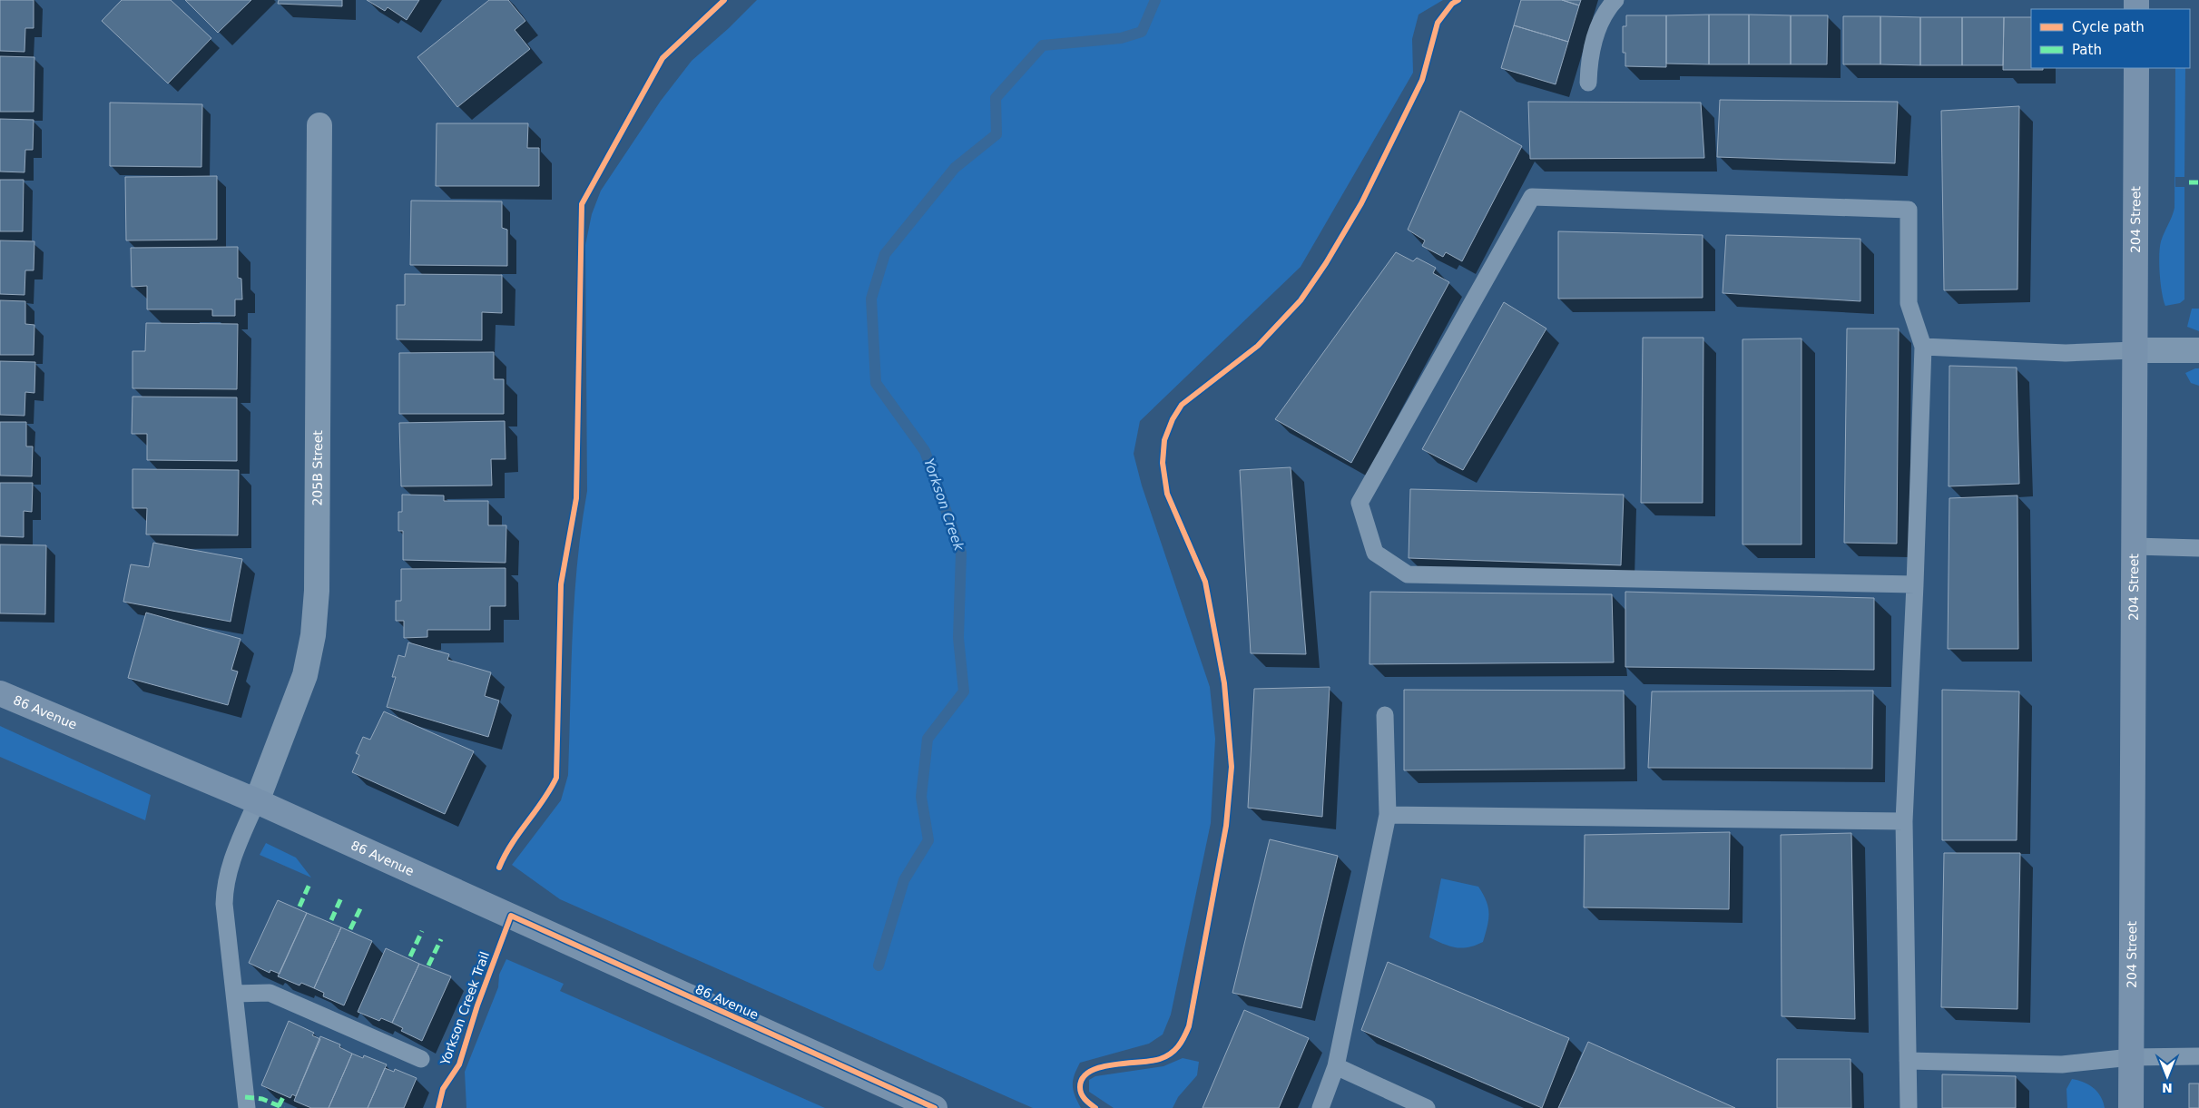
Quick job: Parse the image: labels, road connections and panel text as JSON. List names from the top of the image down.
{
  "streets": {
    "street": ["204 Street", "205B Street", "86 Avenue"],
    "cycle path": ["Yorkson Creek Trail"]
  },
  "crossings": [
    ["205B Street", "86 Avenue"]
  ],
  "water": ["Yorkson Creek"],
  "legend": ["Cycle path", "Path"],
  "north": "bottom"
}
